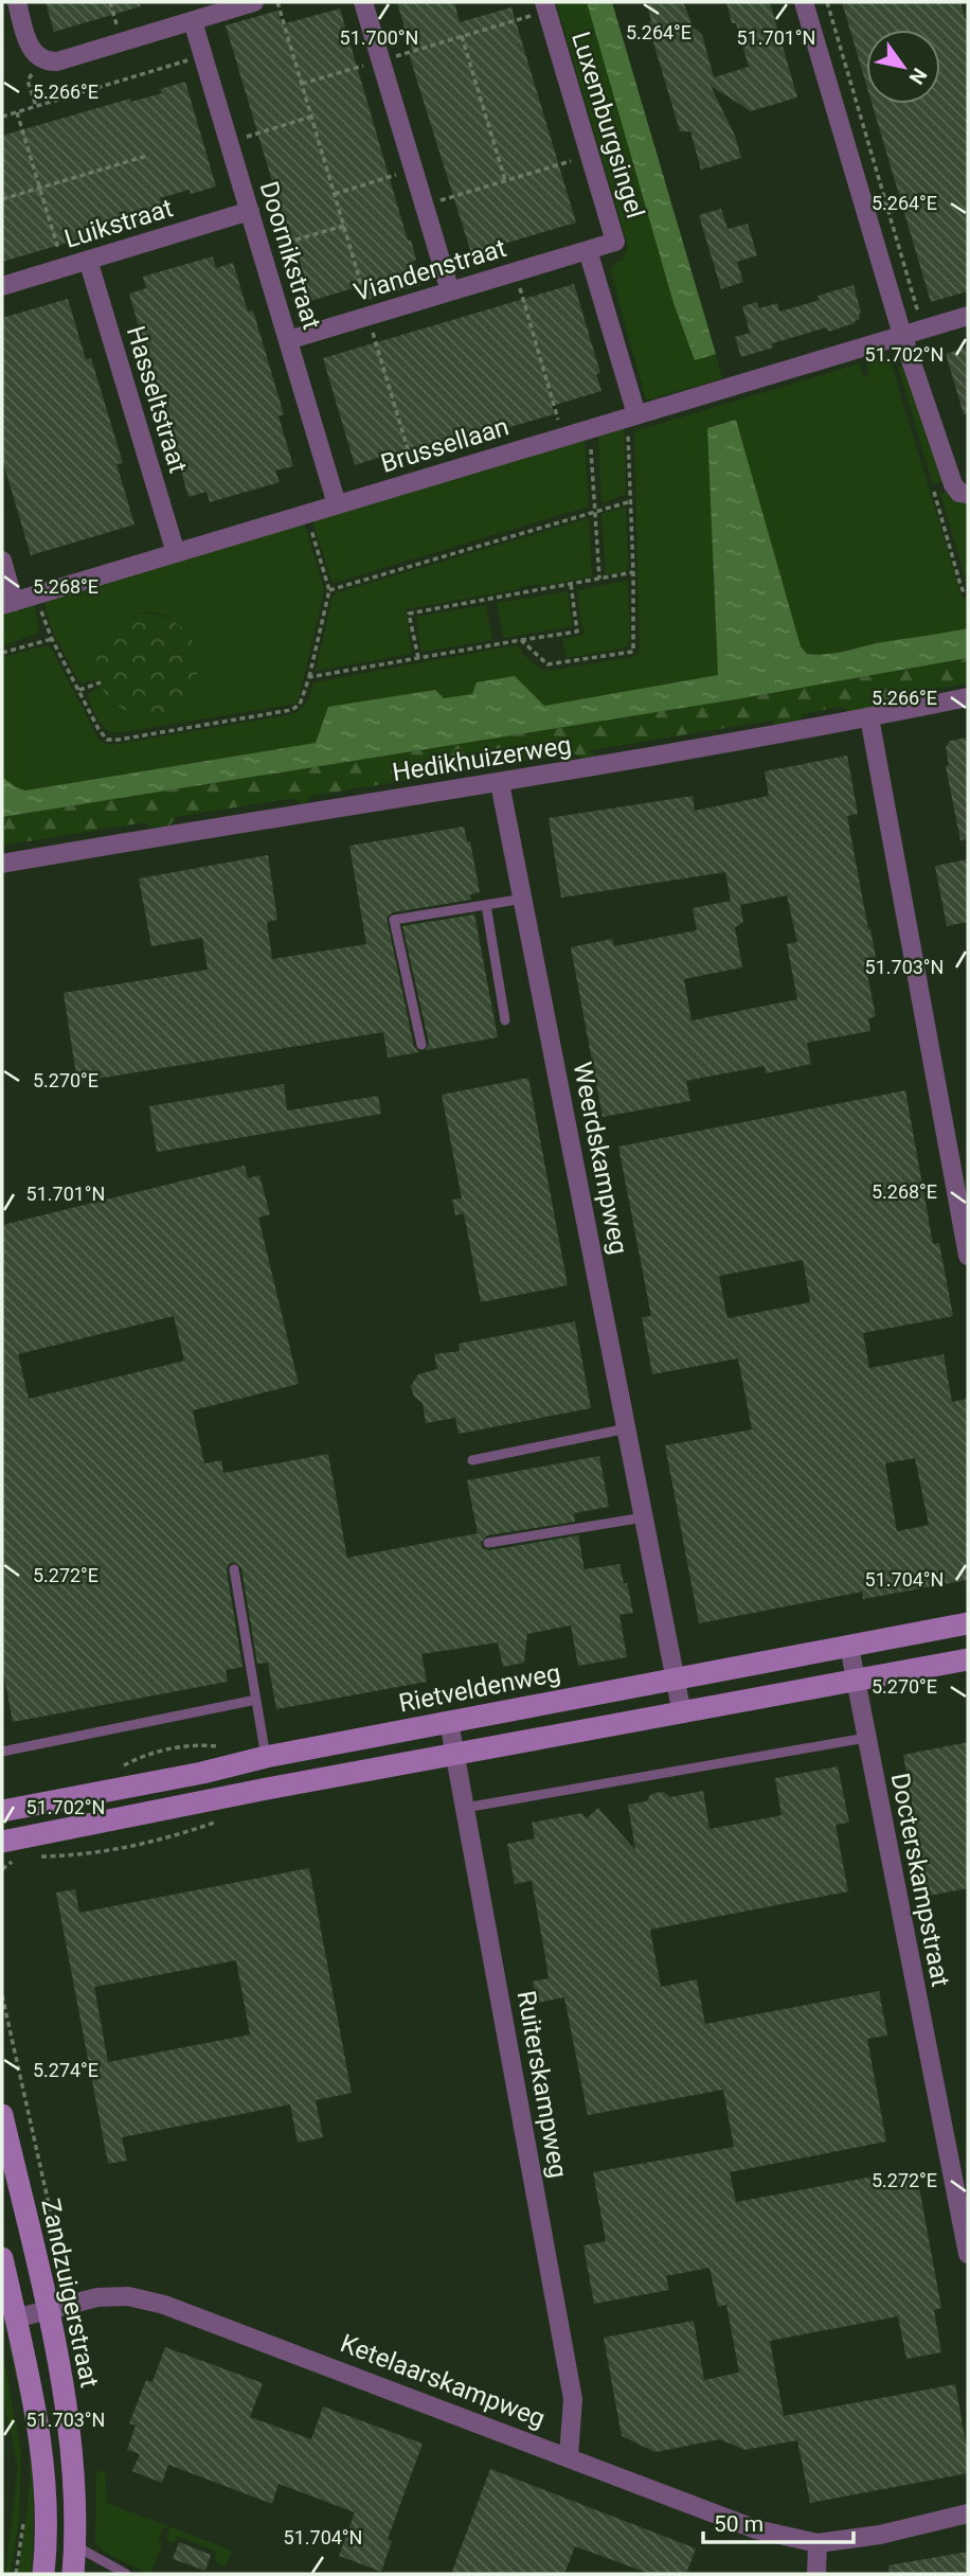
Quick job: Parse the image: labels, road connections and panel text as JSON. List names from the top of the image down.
{
  "streets": {
    "main road": ["Rietveldenweg", "Zandzuigerstraat"],
    "street": [
      "Luxemburgsingel",
      "Luikstraat",
      "Doornikstraat",
      "Viandenstraat",
      "Hasseltstraat",
      "Brussellaan",
      "Hedikhuizerweg",
      "Weerdskampweg",
      "Docterskampstraat",
      "Ruiterskampweg",
      "Ketelaarskampweg"
    ]
  },
  "crossings": [
    ["Luxemburgsingel", "Viandenstraat"],
    ["Luikstraat", "Doornikstraat"],
    ["Luikstraat", "Hasseltstraat"],
    ["Doornikstraat", "Viandenstraat"],
    ["Doornikstraat", "Brussellaan"],
    ["Hasseltstraat", "Brussellaan"],
    ["Hedikhuizerweg", "Weerdskampweg"],
    ["Weerdskampweg", "Rietveldenweg"],
    ["Rietveldenweg", "Docterskampstraat"],
    ["Rietveldenweg", "Ruiterskampweg"],
    ["Ruiterskampweg", "Ketelaarskampweg"],
    ["Zandzuigerstraat", "Ketelaarskampweg"]
  ],
  "scale_bar": "50 m",
  "north": "bottom right",
  "coordinates": [
    "5.264°E",
    "51.700°N",
    "51.701°N",
    "5.266°E",
    "51.702°N",
    "5.268°E",
    "51.703°N",
    "5.270°E",
    "5.272°E",
    "51.704°N",
    "5.274°E"
  ]
}
